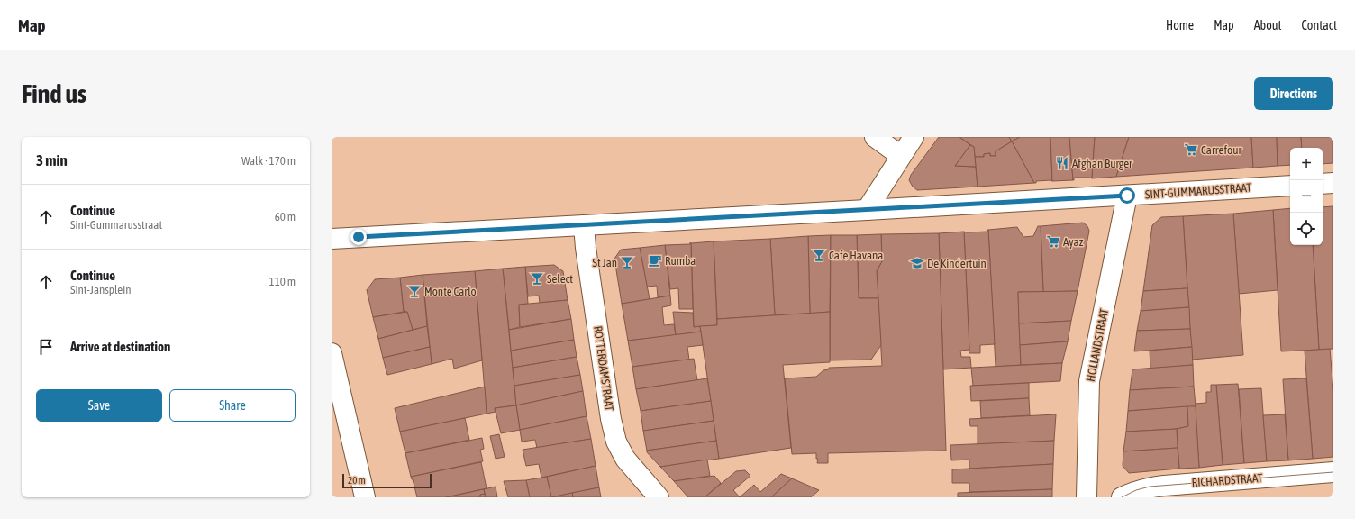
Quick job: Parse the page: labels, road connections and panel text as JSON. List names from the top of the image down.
{
  "streets": {
    "street": [
      "SINT-GUMMARUSSTRAAT",
      "HOLLANDSTRAAT",
      "ROTTERDAMSTRAAT",
      "RICHARDSTRAAT"
    ]
  },
  "crossings": [
    ["SINT-GUMMARUSSTRAAT", "HOLLANDSTRAAT"],
    ["SINT-GUMMARUSSTRAAT", "ROTTERDAMSTRAAT"]
  ],
  "places": {
    "supermarket": ["Carrefour", "Ayaz"],
    "restaurant": ["Afghan Burger"],
    "bar": [
      "Cafe Havana",
      "St Jan",
      "Select",
      "Monte Carlo"
    ],
    "cafe": ["Rumba"],
    "school or university": ["De Kindertuin"]
  },
  "scale_bar": "20 m",
  "page": {
    "header": "Map",
    "nav": [
      "Home",
      "Map",
      "About",
      "Contact"
    ],
    "buttons": [
      "Directions",
      ["Save", "Share"]
    ],
    "title": "Find us",
    "heading": ["3 min", "Walk · 170 m"],
    "map_buttons": ["+", "−"],
    "list": [
      ["Continue", "Sint-Gummarusstraat", "60 m"],
      ["Continue", "Sint-Jansplein", "110 m"],
      "Arrive at destination"
    ],
    "scale": "20 m"
  }
}
